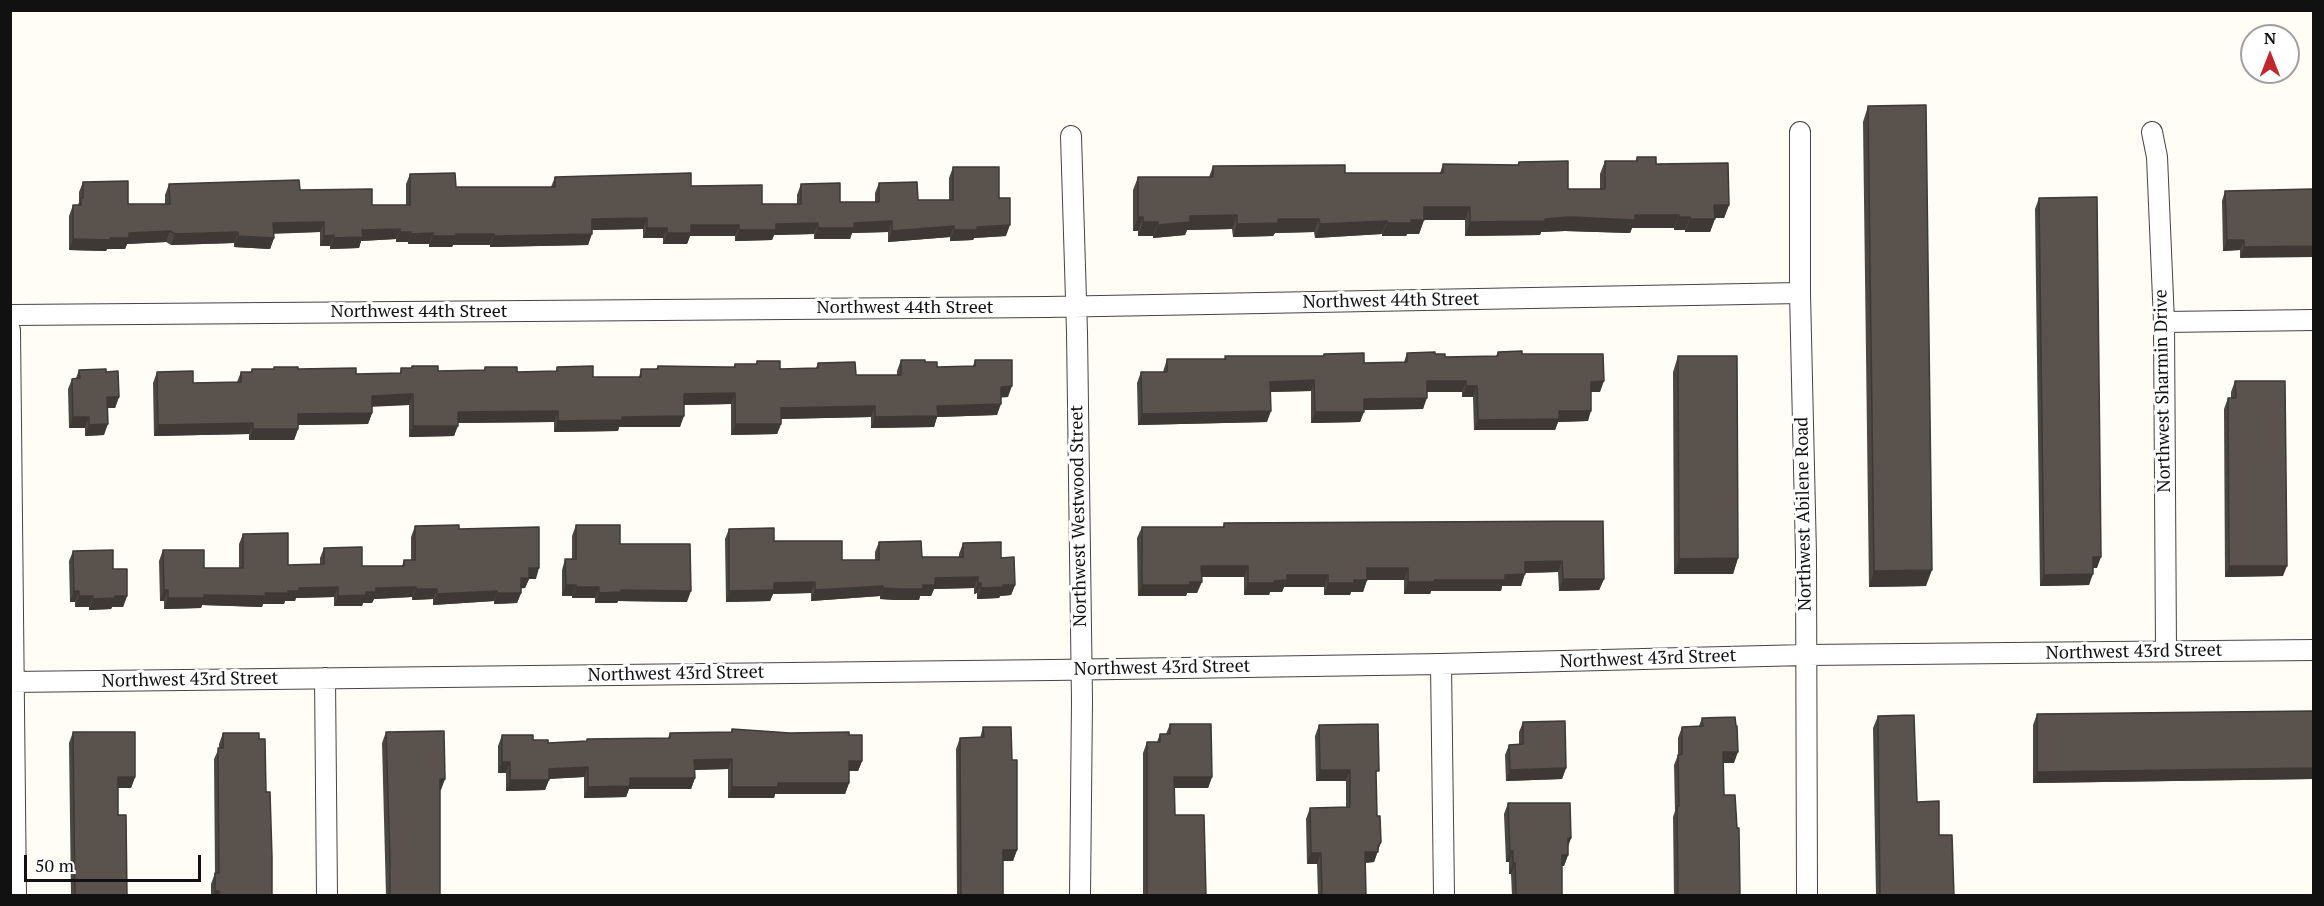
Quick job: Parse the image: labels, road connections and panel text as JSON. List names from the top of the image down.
{
  "streets": {
    "street": [
      "Northwest 44th Street",
      "Northwest Sharmin Drive",
      "Northwest Abilene Road",
      "Northwest Westwood Street",
      "Northwest 43rd Street"
    ]
  },
  "crossings": [
    ["Northwest 44th Street", "Northwest Abilene Road"],
    ["Northwest 44th Street", "Northwest Westwood Street"],
    ["Northwest Sharmin Drive", "Northwest 43rd Street"],
    ["Northwest Abilene Road", "Northwest 43rd Street"],
    ["Northwest Westwood Street", "Northwest 43rd Street"]
  ],
  "scale_bar": "50 m",
  "north": "top"
}
